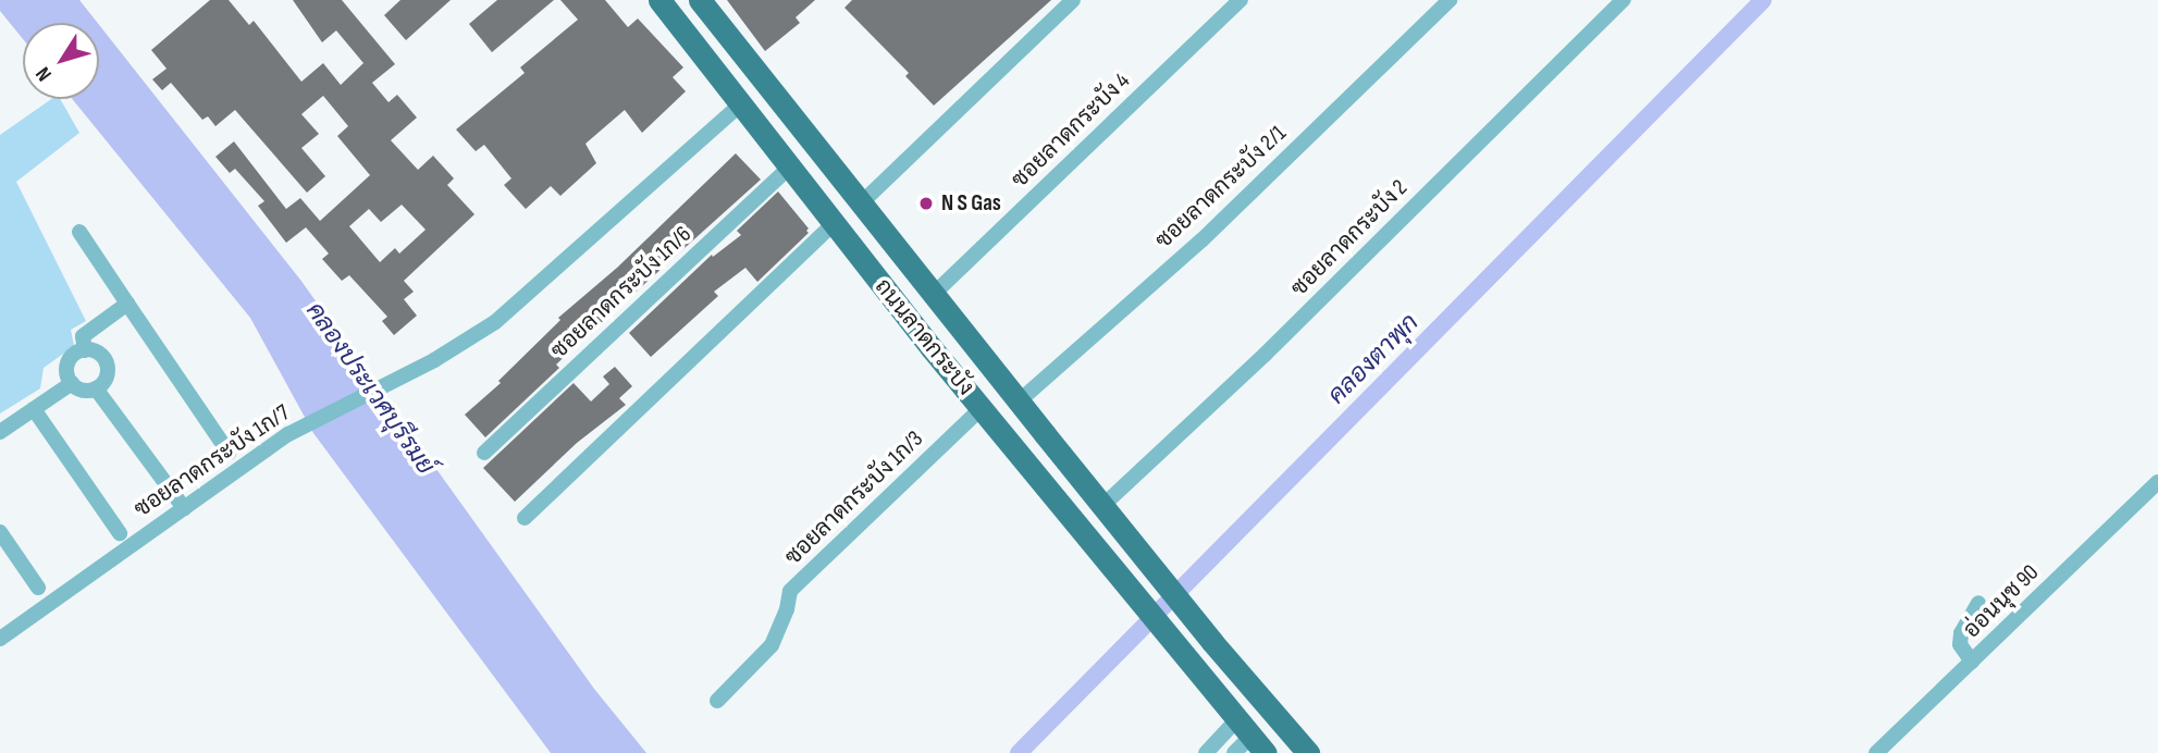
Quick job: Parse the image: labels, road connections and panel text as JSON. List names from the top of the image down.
{
  "streets": {
    "main road": ["ถนนลาดกระบัง"],
    "street": [
      "ซอยลาดกระบัง 4",
      "ซอยลาดกระบัง 2/1",
      "ซอยลาดกระบัง 2",
      "ซอยลาดกระบัง 1ก/6",
      "ซอยลาดกระบัง 1ก/7",
      "ซอยลาดกระบัง 1ก/3",
      "อ่อนนุช 90"
    ]
  },
  "crossings": [
    ["ซอยลาดกระบัง 4", "ถนนลาดกระบัง"],
    ["ซอยลาดกระบัง 2/1", "ถนนลาดกระบัง"],
    ["ซอยลาดกระบัง 2", "ถนนลาดกระบัง"],
    ["ซอยลาดกระบัง 1ก/6", "ถนนลาดกระบัง"],
    ["ถนนลาดกระบัง", "ซอยลาดกระบัง 1ก/7"],
    ["ถนนลาดกระบัง", "ซอยลาดกระบัง 1ก/3"]
  ],
  "water": ["คลองตาพุก", "คลองประเวศบุรีรมย์"],
  "places": ["N S Gas"],
  "north": "bottom left"
}
